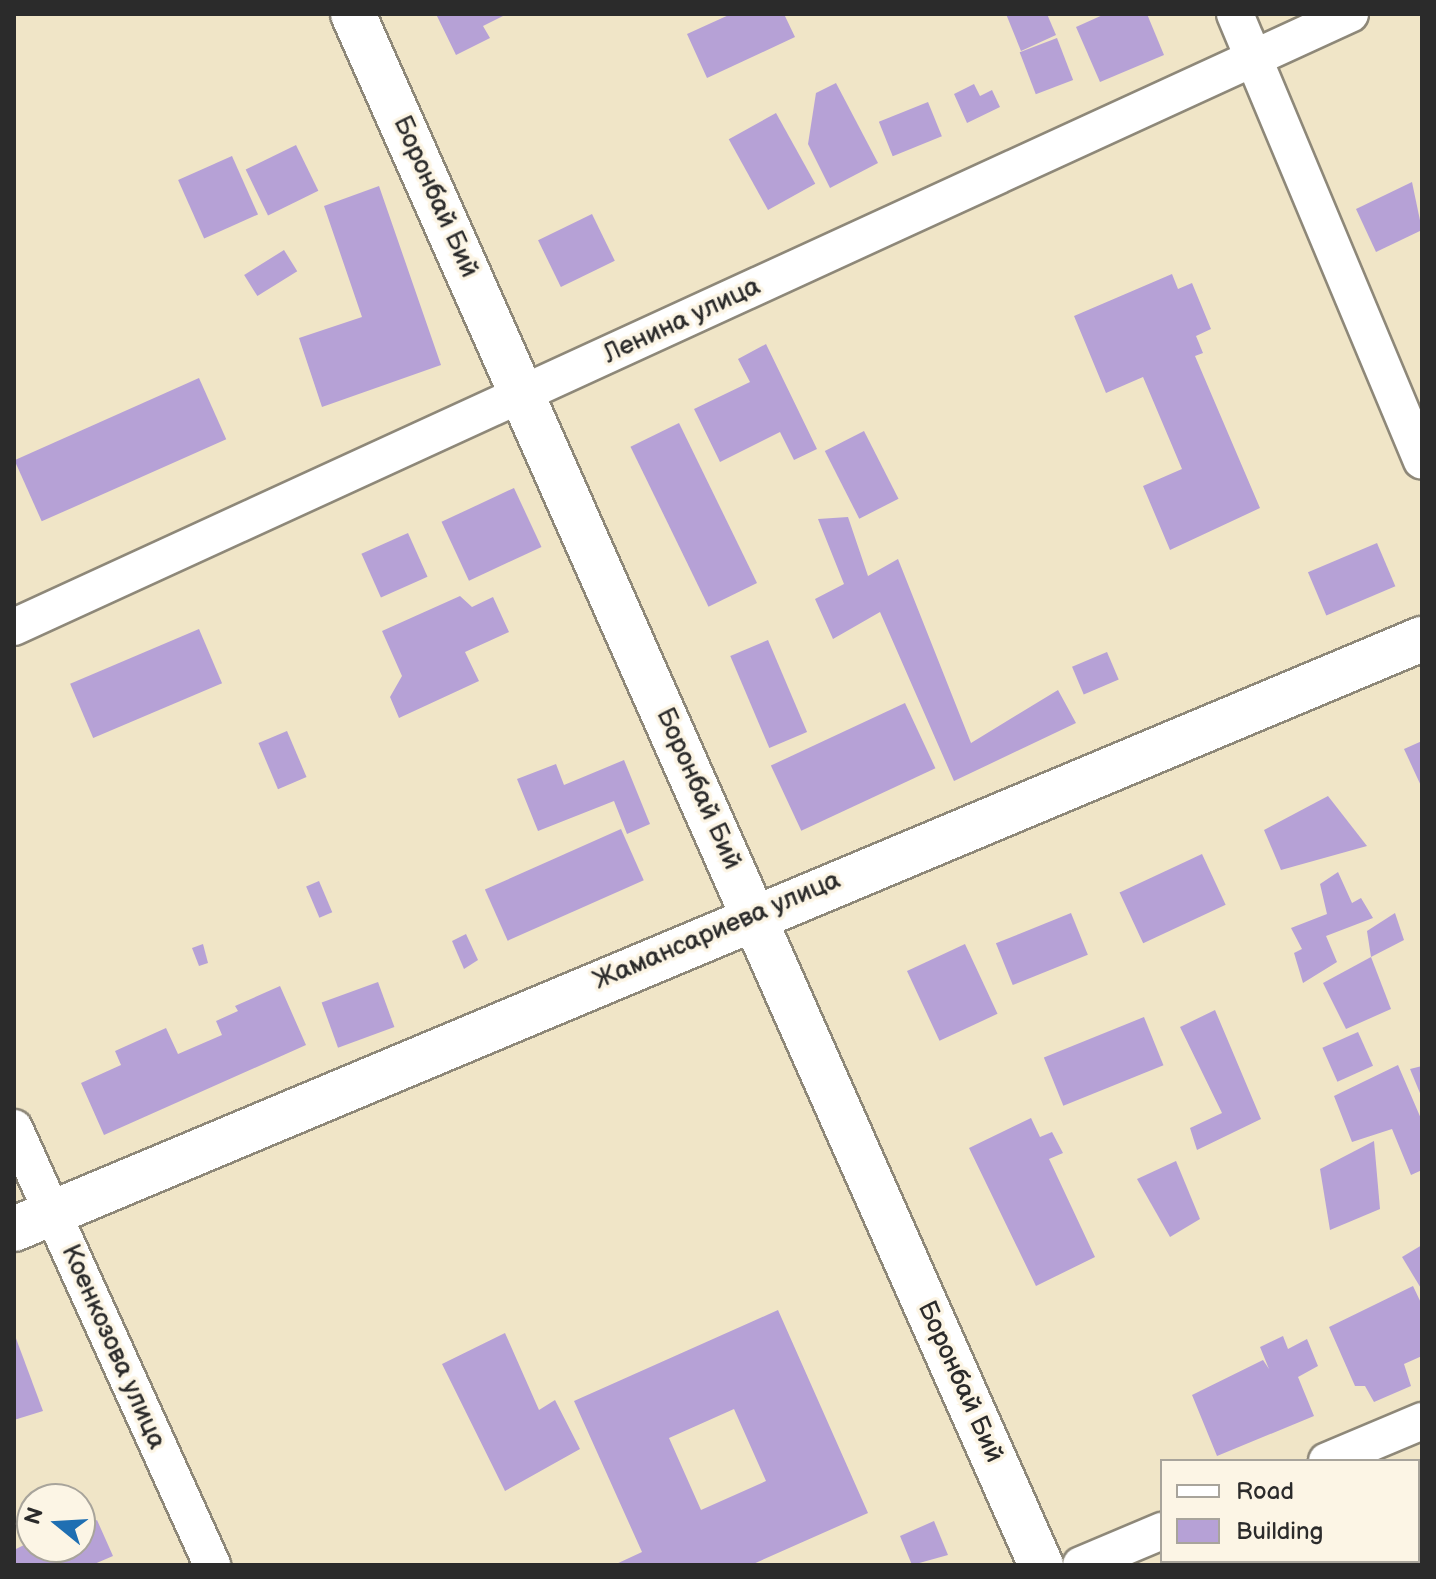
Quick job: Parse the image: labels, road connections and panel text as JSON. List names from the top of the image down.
{
  "streets": {
    "street": [
      "Боронбай Бий",
      "Ленина улица",
      "Жамансариева улица",
      "Коенкозова улица"
    ]
  },
  "crossings": [
    ["Боронбай Бий", "Ленина улица"],
    ["Боронбай Бий", "Жамансариева улица"],
    ["Жамансариева улица", "Коенкозова улица"]
  ],
  "legend": ["Road", "Building"],
  "north": "left"
}
